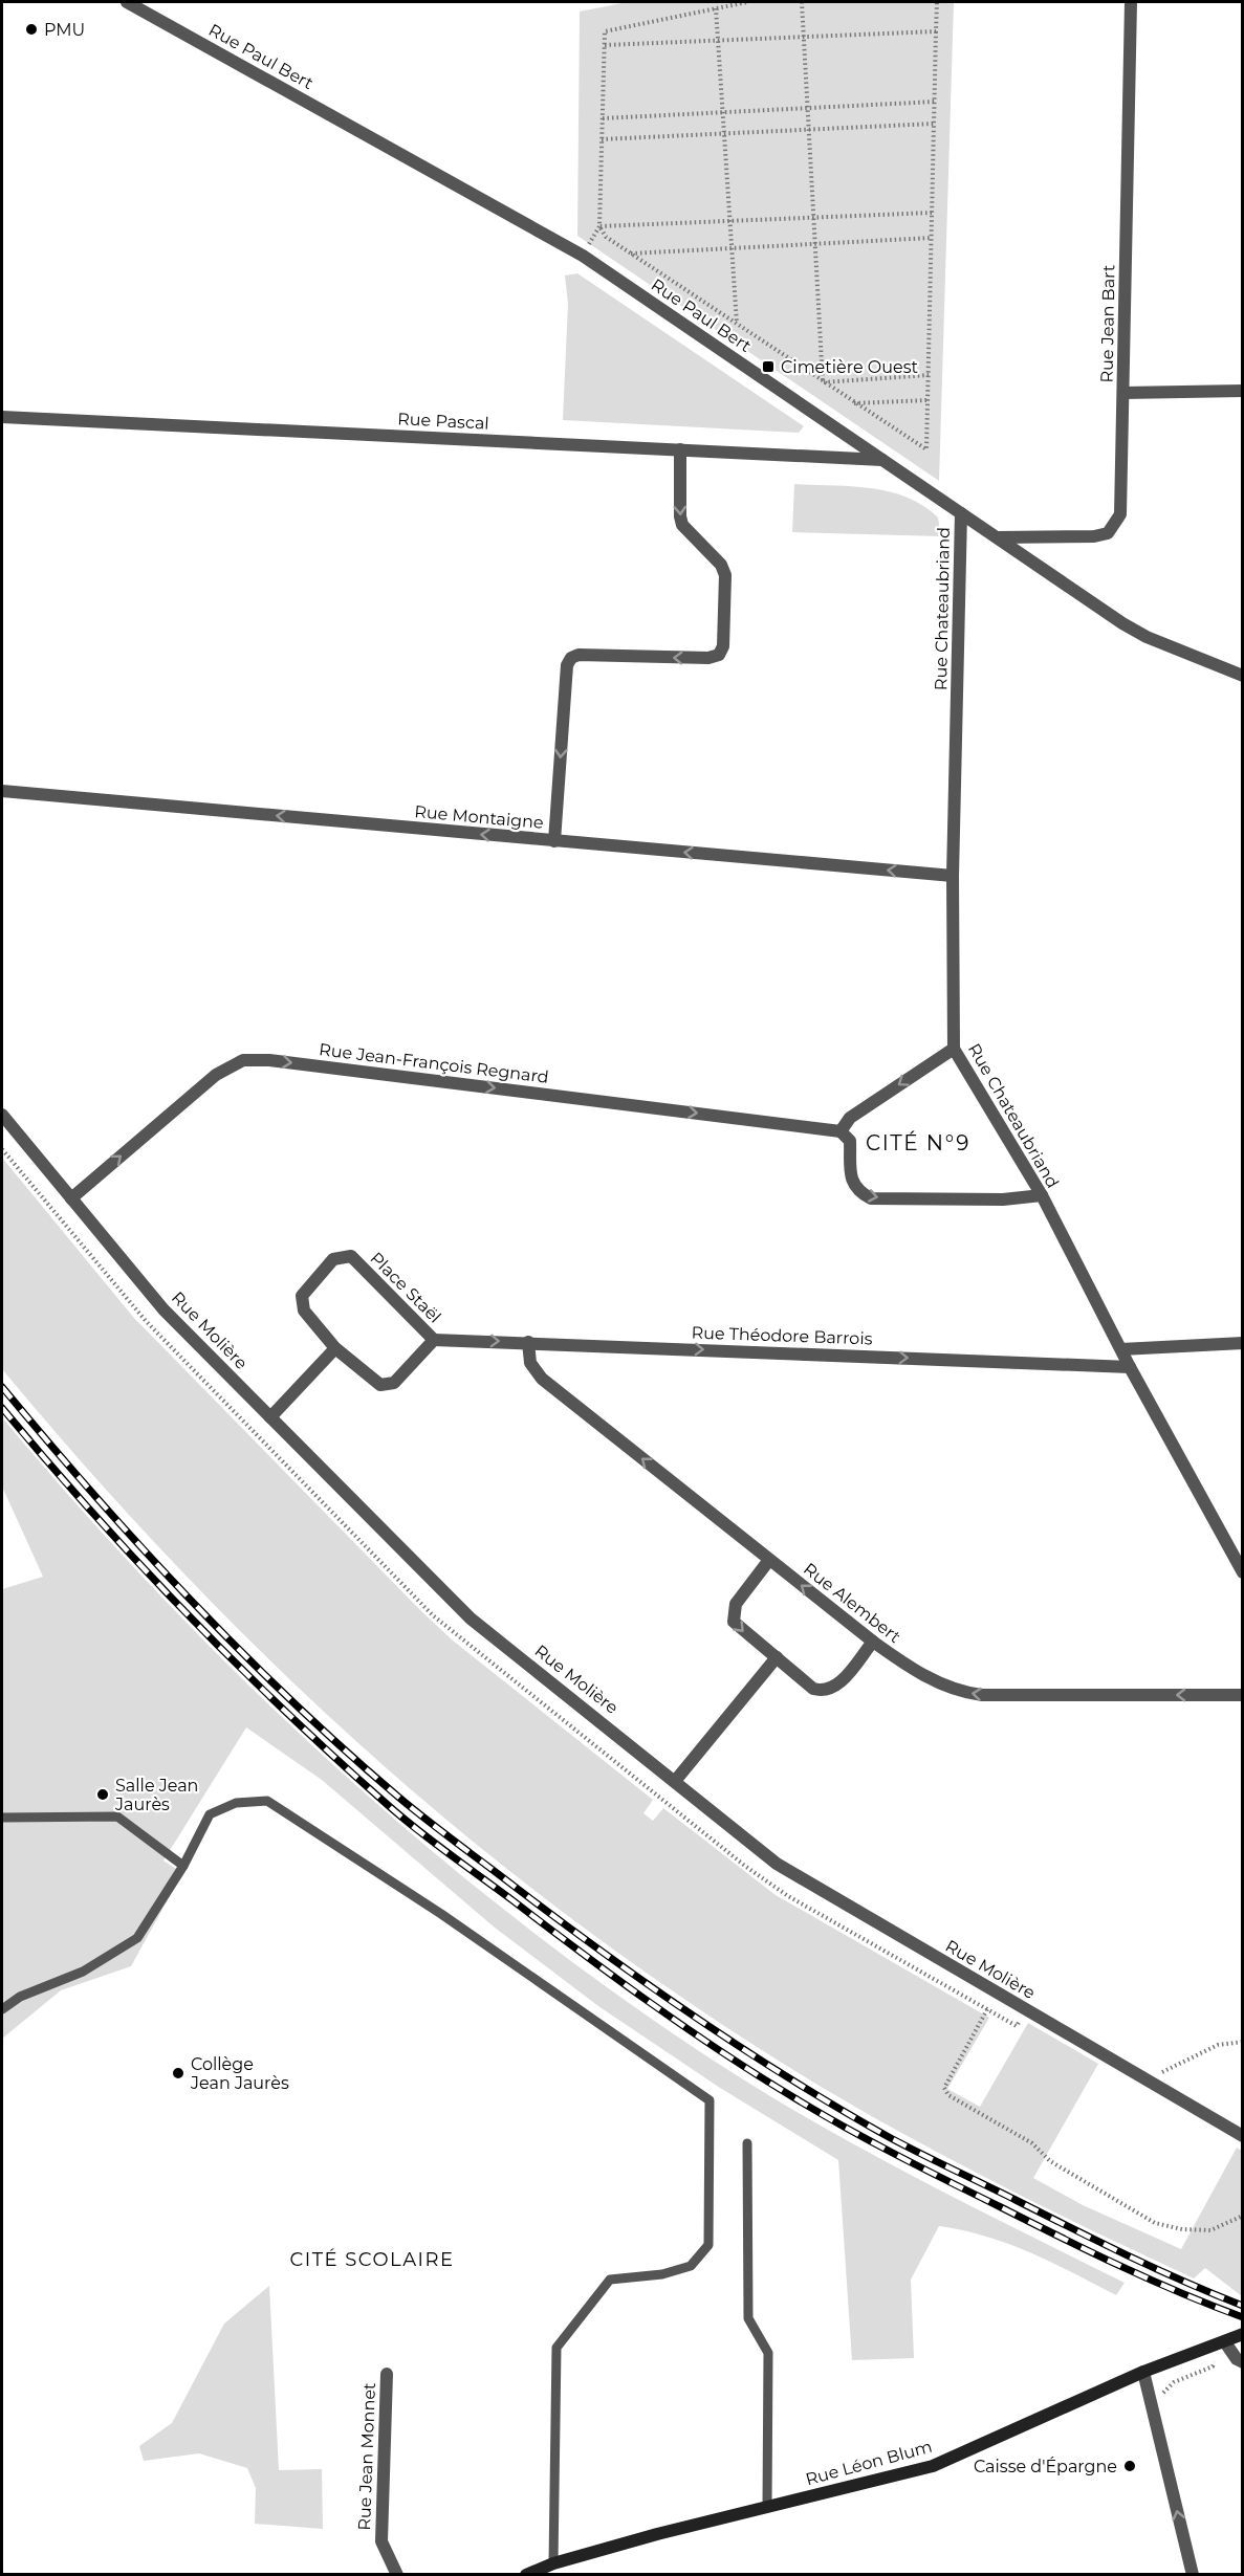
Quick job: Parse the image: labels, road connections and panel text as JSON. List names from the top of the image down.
{
  "streets": {
    "street": [
      "Rue Paul Bert",
      "Rue Jean Bart",
      "Rue Pascal",
      "Rue Chateaubriand",
      "Rue Montaigne",
      "Rue Jean-François Regnard",
      "Place Staël",
      "Rue Molière",
      "Rue Théodore Barrois",
      "Rue Alembert",
      "Rue Jean Monnet",
      "Rue Léon Blum"
    ]
  },
  "crossings": [
    ["Rue Paul Bert", "Rue Jean Bart"],
    ["Rue Paul Bert", "Rue Pascal"],
    ["Rue Paul Bert", "Rue Chateaubriand"],
    ["Rue Chateaubriand", "Rue Montaigne"],
    ["Rue Chateaubriand", "Rue Théodore Barrois"],
    ["Rue Jean-François Regnard", "Rue Molière"],
    ["Place Staël", "Rue Théodore Barrois"],
    ["Rue Théodore Barrois", "Rue Alembert"]
  ],
  "one_way": [
    "Rue Montaigne",
    "Rue Jean-François Regnard",
    "Rue Théodore Barrois",
    "Rue Alembert"
  ],
  "districts": ["CITÉ N°9", "CITÉ SCOLAIRE"],
  "places": {
    "other": [
      "PMU",
      "Salle Jean Jaurès",
      "Collège Jean Jaurès",
      "Caisse d'Épargne"
    ],
    "transit": ["Cimetière Ouest"]
  }
}
